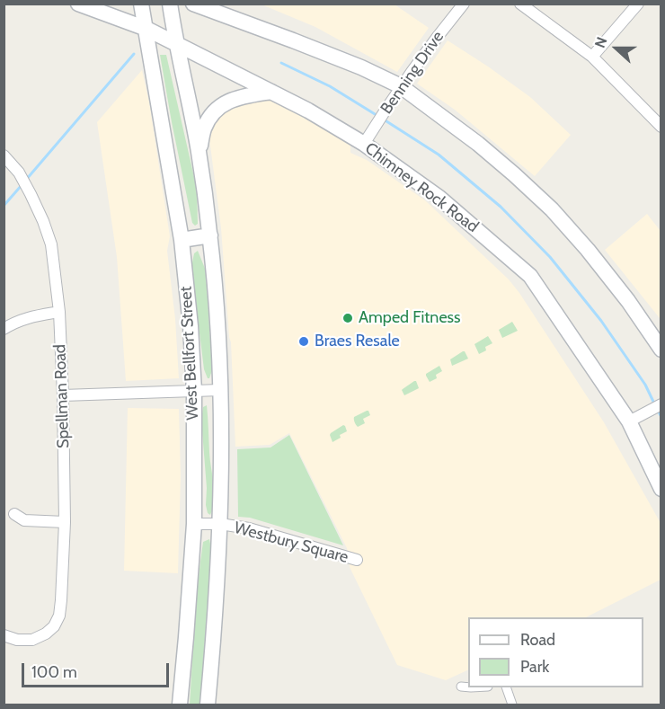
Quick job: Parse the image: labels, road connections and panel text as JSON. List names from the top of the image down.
{
  "streets": {
    "main road": ["Chimney Rock Road", "West Bellfort Street"],
    "street": ["Benning Drive", "Spellman Road", "Westbury Square"]
  },
  "crossings": [
    ["Benning Drive", "Chimney Rock Road"],
    ["Chimney Rock Road", "West Bellfort Street"],
    ["West Bellfort Street", "Westbury Square"]
  ],
  "places": ["Amped Fitness", "Braes Resale"],
  "legend": ["Road", "Park"],
  "scale_bar": "100 m",
  "north": "left"
}
